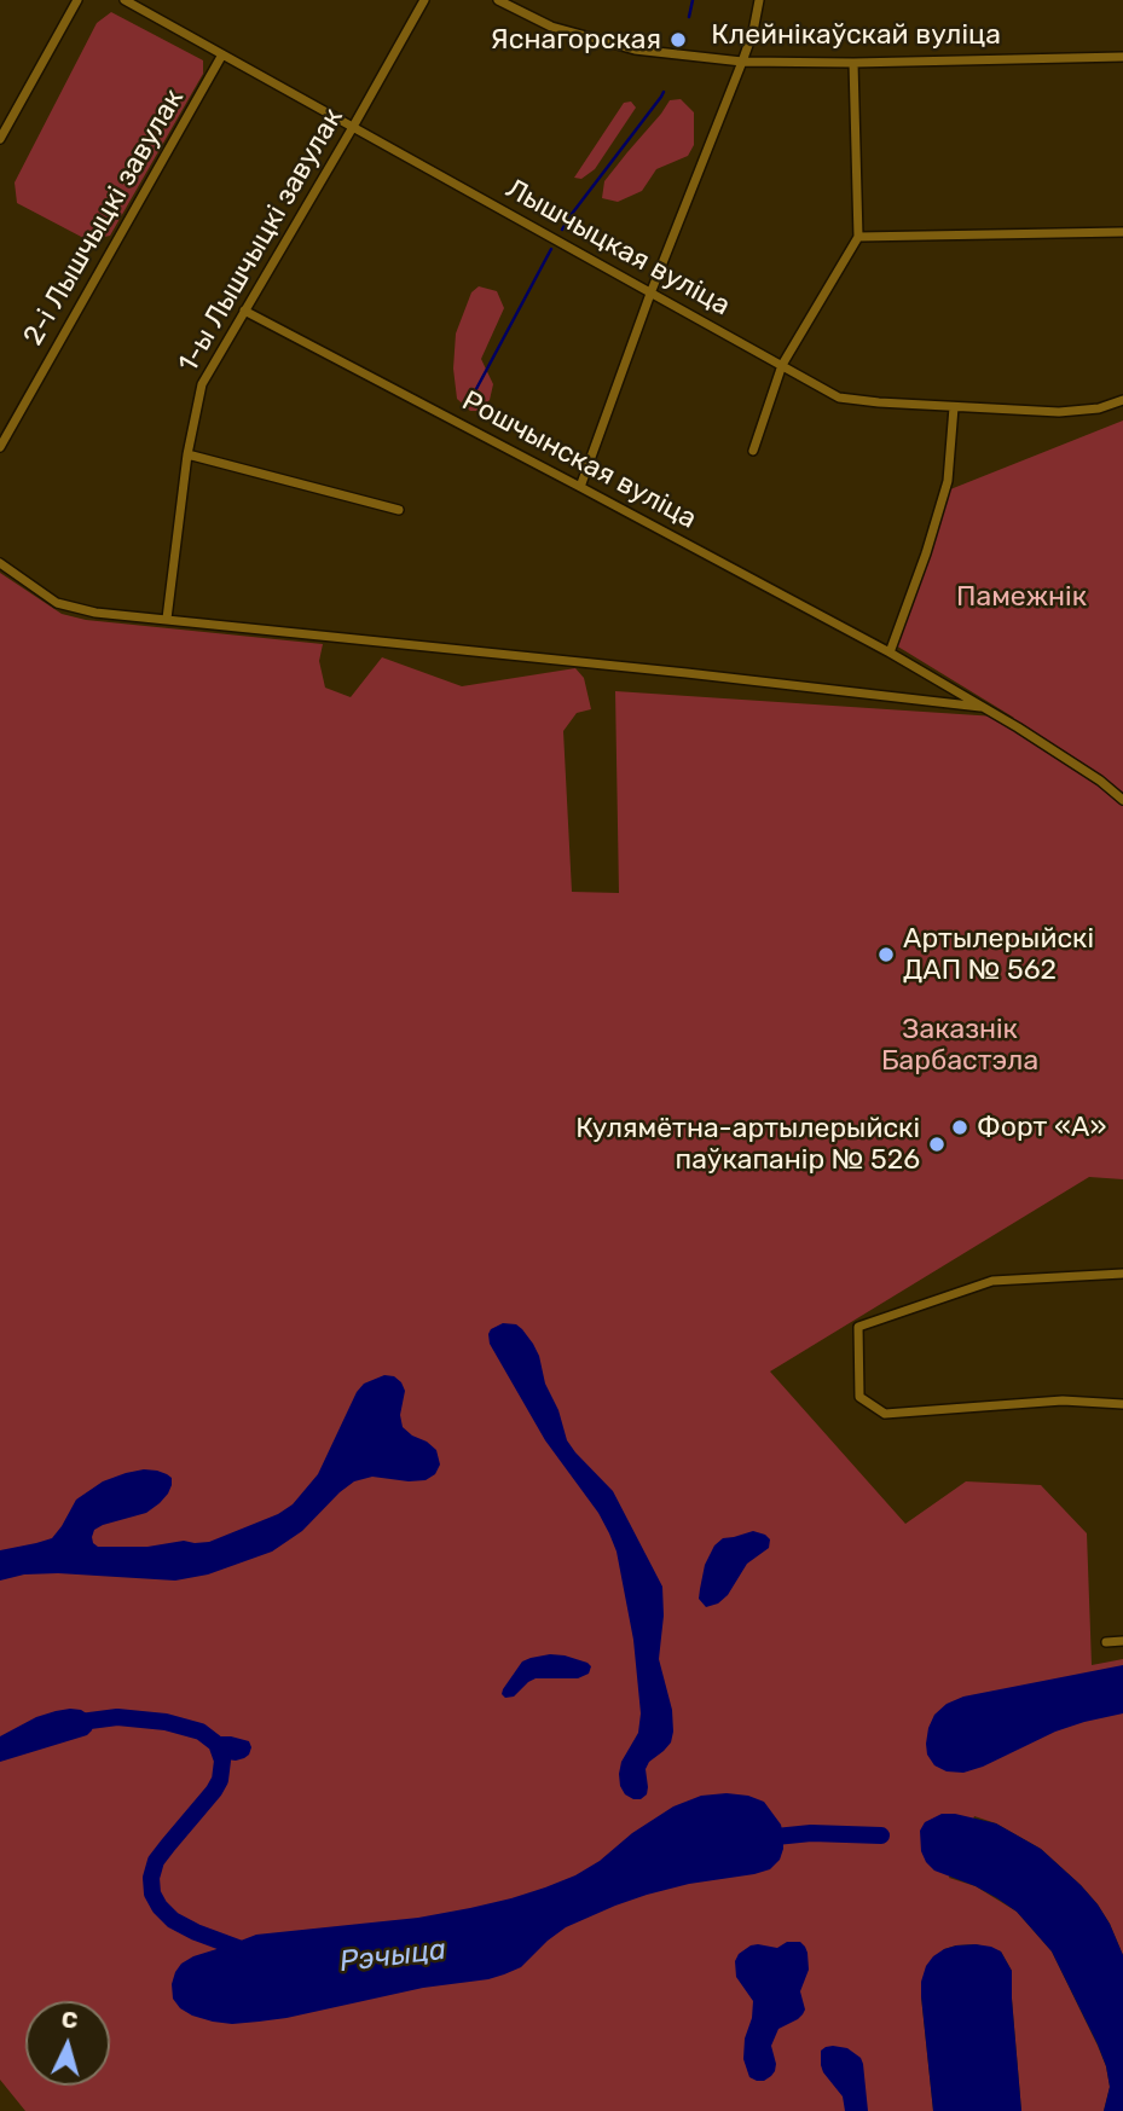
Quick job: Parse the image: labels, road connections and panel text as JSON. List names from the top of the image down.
{
  "streets": {
    "street": [
      "Клейнікаўскай вуліца",
      "2-і Лышчыцкі завулак",
      "1-ы Лышчыцкі завулак",
      "Лышчыцкая вуліца",
      "Рошчынская вуліца"
    ]
  },
  "crossings": [
    ["2-і Лышчыцкі завулак", "Лышчыцкая вуліца"],
    ["1-ы Лышчыцкі завулак", "Лышчыцкая вуліца"],
    ["1-ы Лышчыцкі завулак", "Рошчынская вуліца"]
  ],
  "water": ["Рэчыца"],
  "parks": ["Памежнік", "Заказнік Барбастэла"],
  "places": [
    "Яснагорская",
    "Артылерыйскі ДАП № 562",
    "Форт «А»",
    "Кулямётна-артылерыйскі паўкапанір № 526"
  ],
  "north": "top"
}
